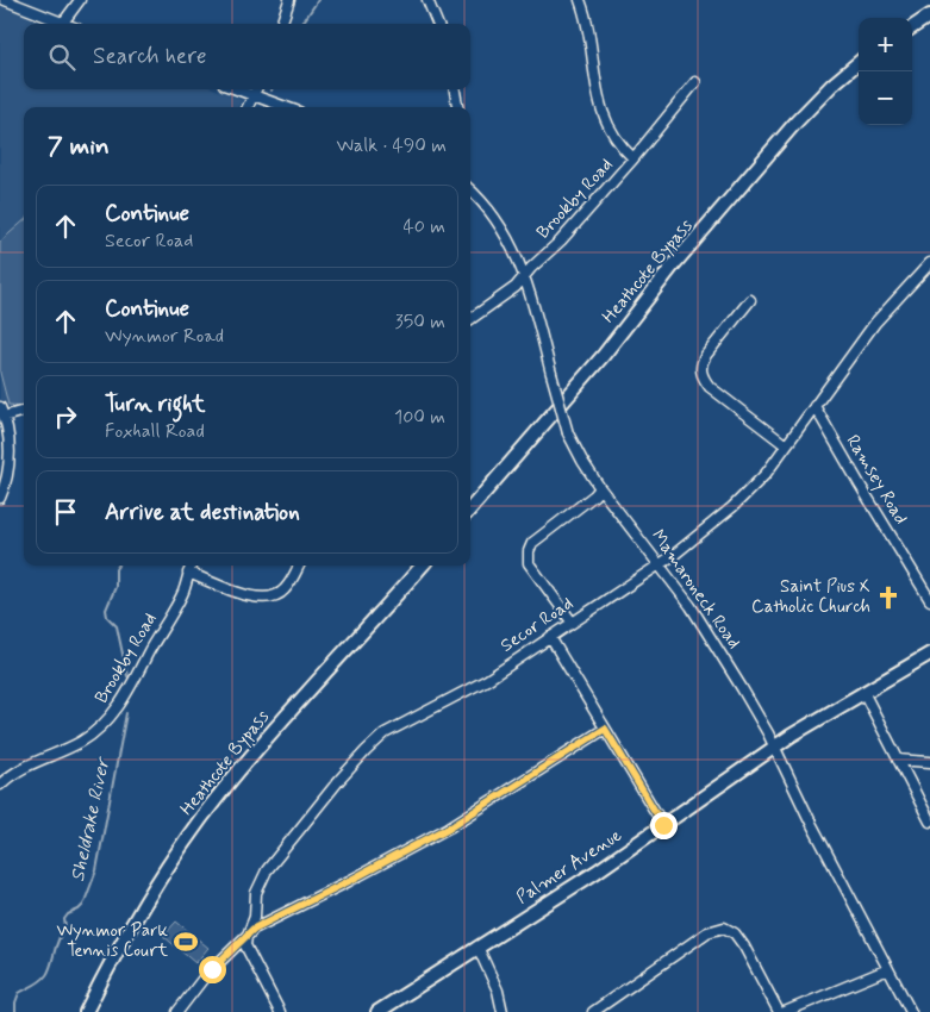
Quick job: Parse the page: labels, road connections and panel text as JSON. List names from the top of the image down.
{
  "streets": {
    "main road": ["Heathcote Bypass", "Palmer Avenue"],
    "street": [
      "Brookby Road",
      "Ramsey Road",
      "Mamaroneck Road",
      "Secor Road"
    ]
  },
  "crossings": [
    ["Brookby Road", "Mamaroneck Road"],
    ["Ramsey Road", "Secor Road"],
    ["Mamaroneck Road", "Secor Road"],
    ["Mamaroneck Road", "Palmer Avenue"]
  ],
  "water": ["Sheldrake River"],
  "places": {
    "church": ["Saint Pius X Catholic Church"],
    "sports": ["Wynmor Park Tennis Court"]
  },
  "page": {
    "map_buttons": ["+", "−"],
    "search": "Search here",
    "heading": ["7 min", "Walk · 490 m"],
    "list": [
      ["Continue", "Secor Road", "40 m"],
      ["Continue", "Wynmor Road", "350 m"],
      ["Turn right", "Foxhall Road", "100 m"],
      "Arrive at destination"
    ]
  }
}
